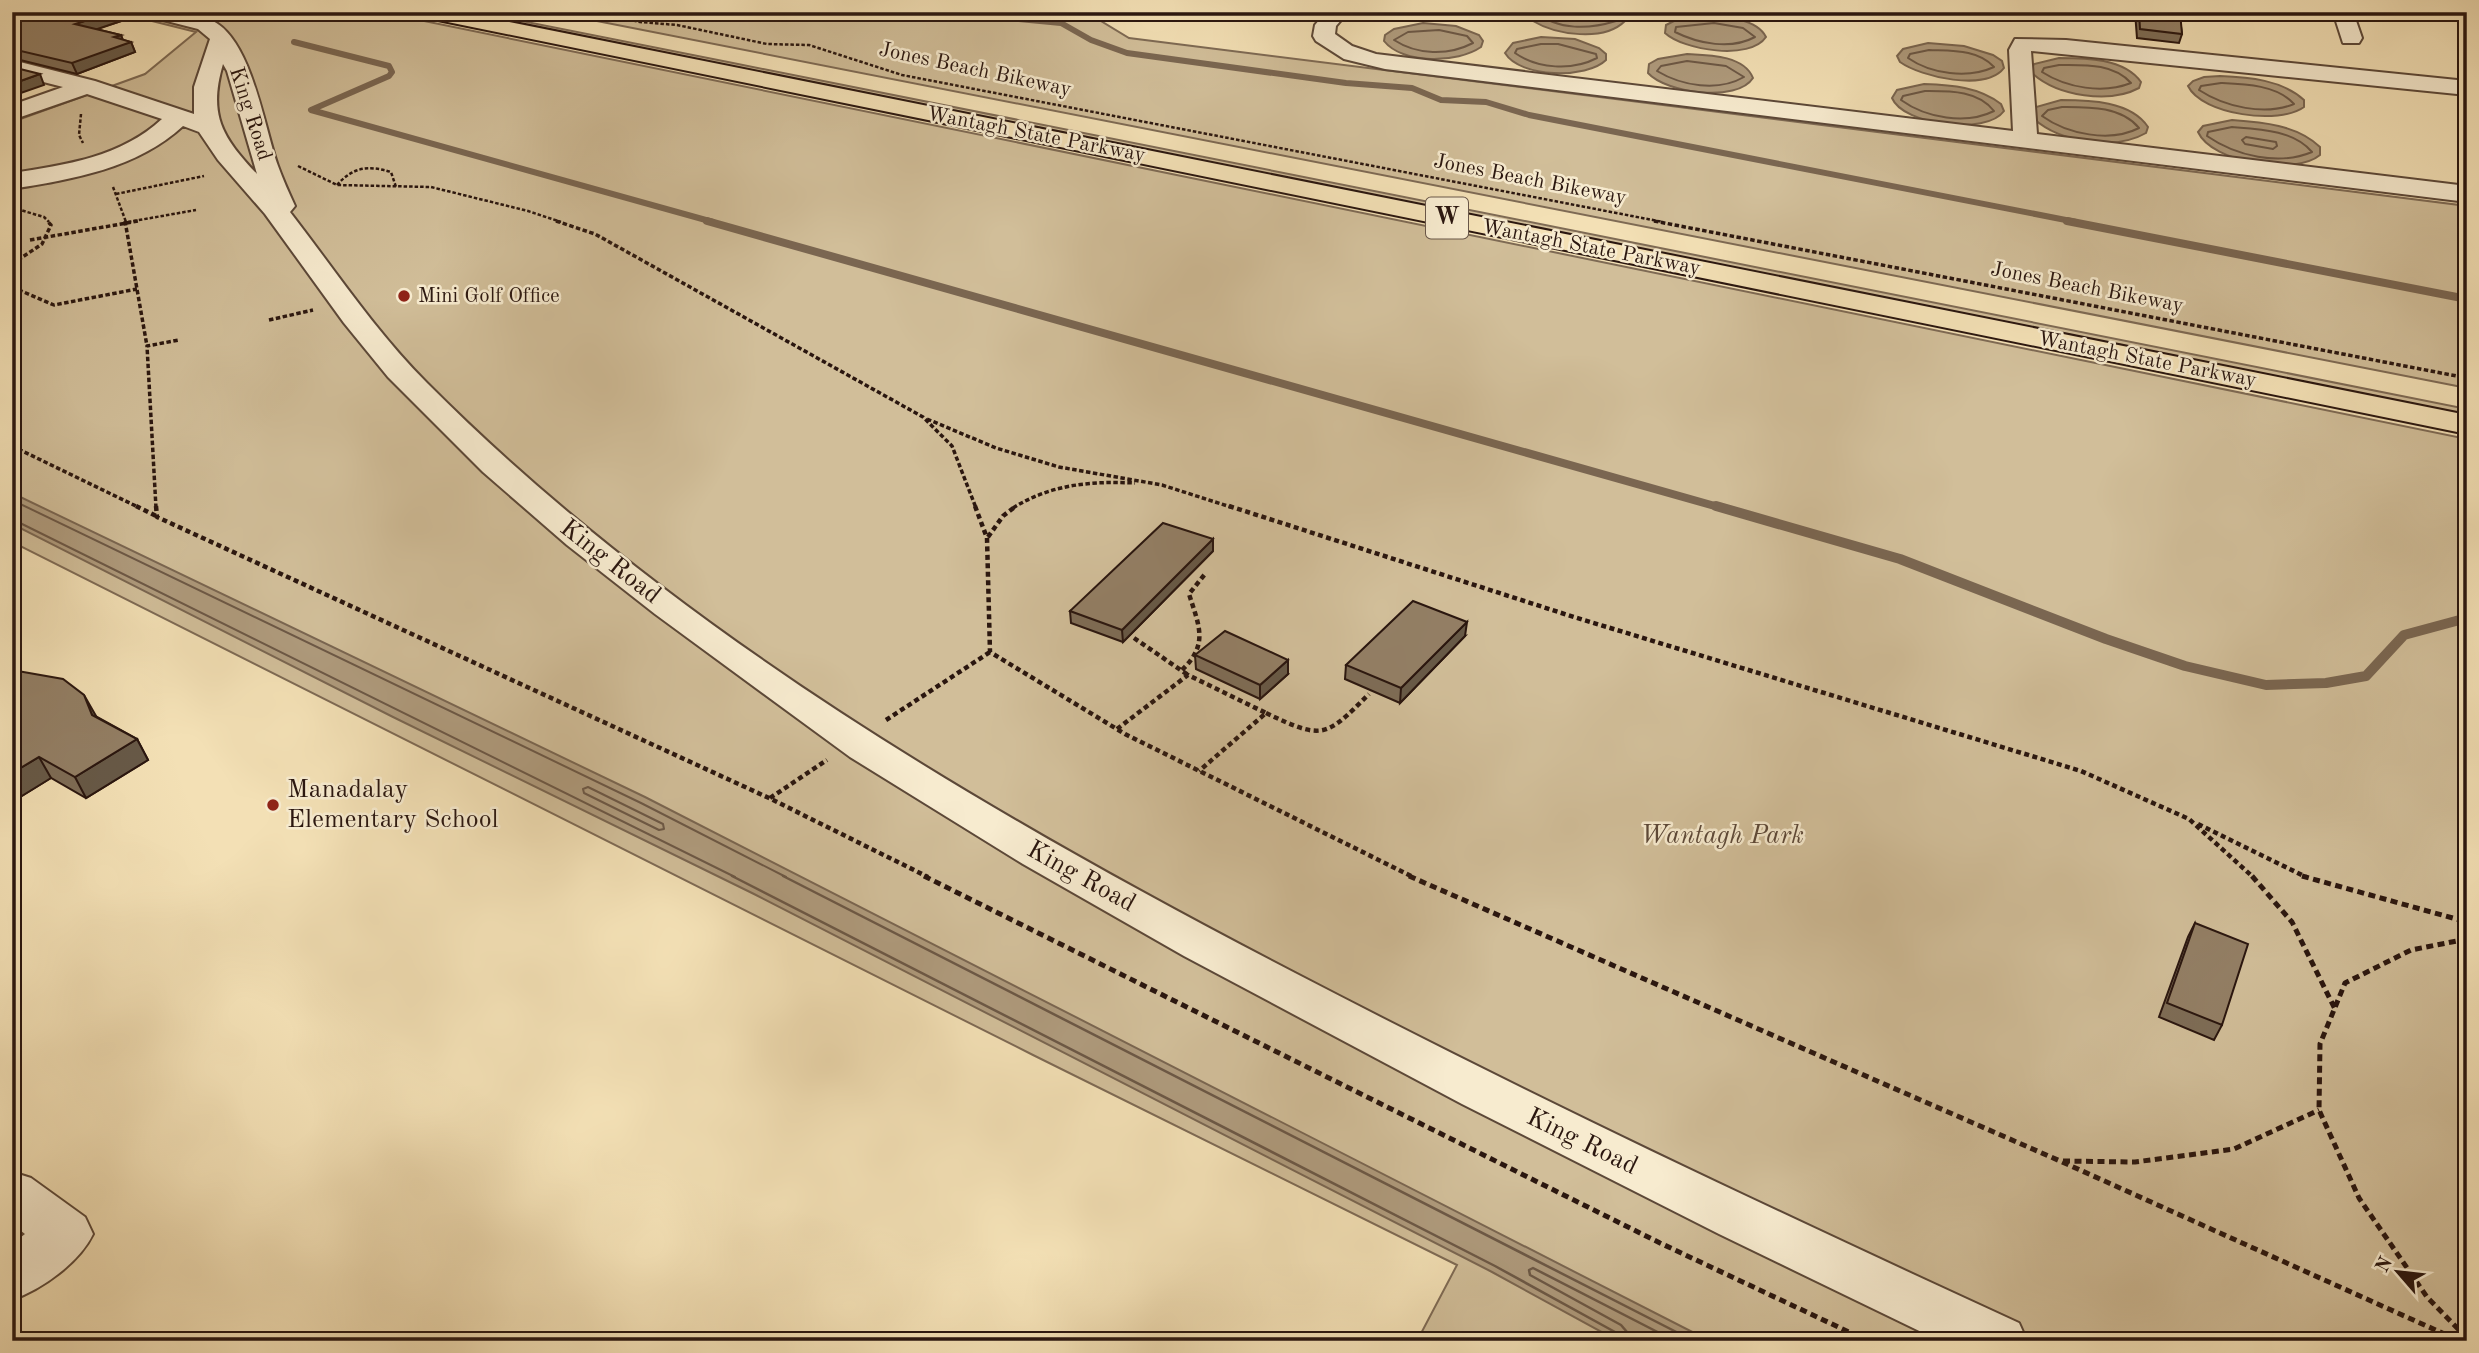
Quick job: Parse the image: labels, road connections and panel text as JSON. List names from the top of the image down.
{
  "streets": {
    "highway": ["Wantagh State Parkway", "W"],
    "street": ["King Road"],
    "path": ["Jones Beach Bikeway"]
  },
  "parks": ["Wantagh Park"],
  "places": ["Mini Golf Office", "Manadalay Elementary School"],
  "north": "top left"
}
